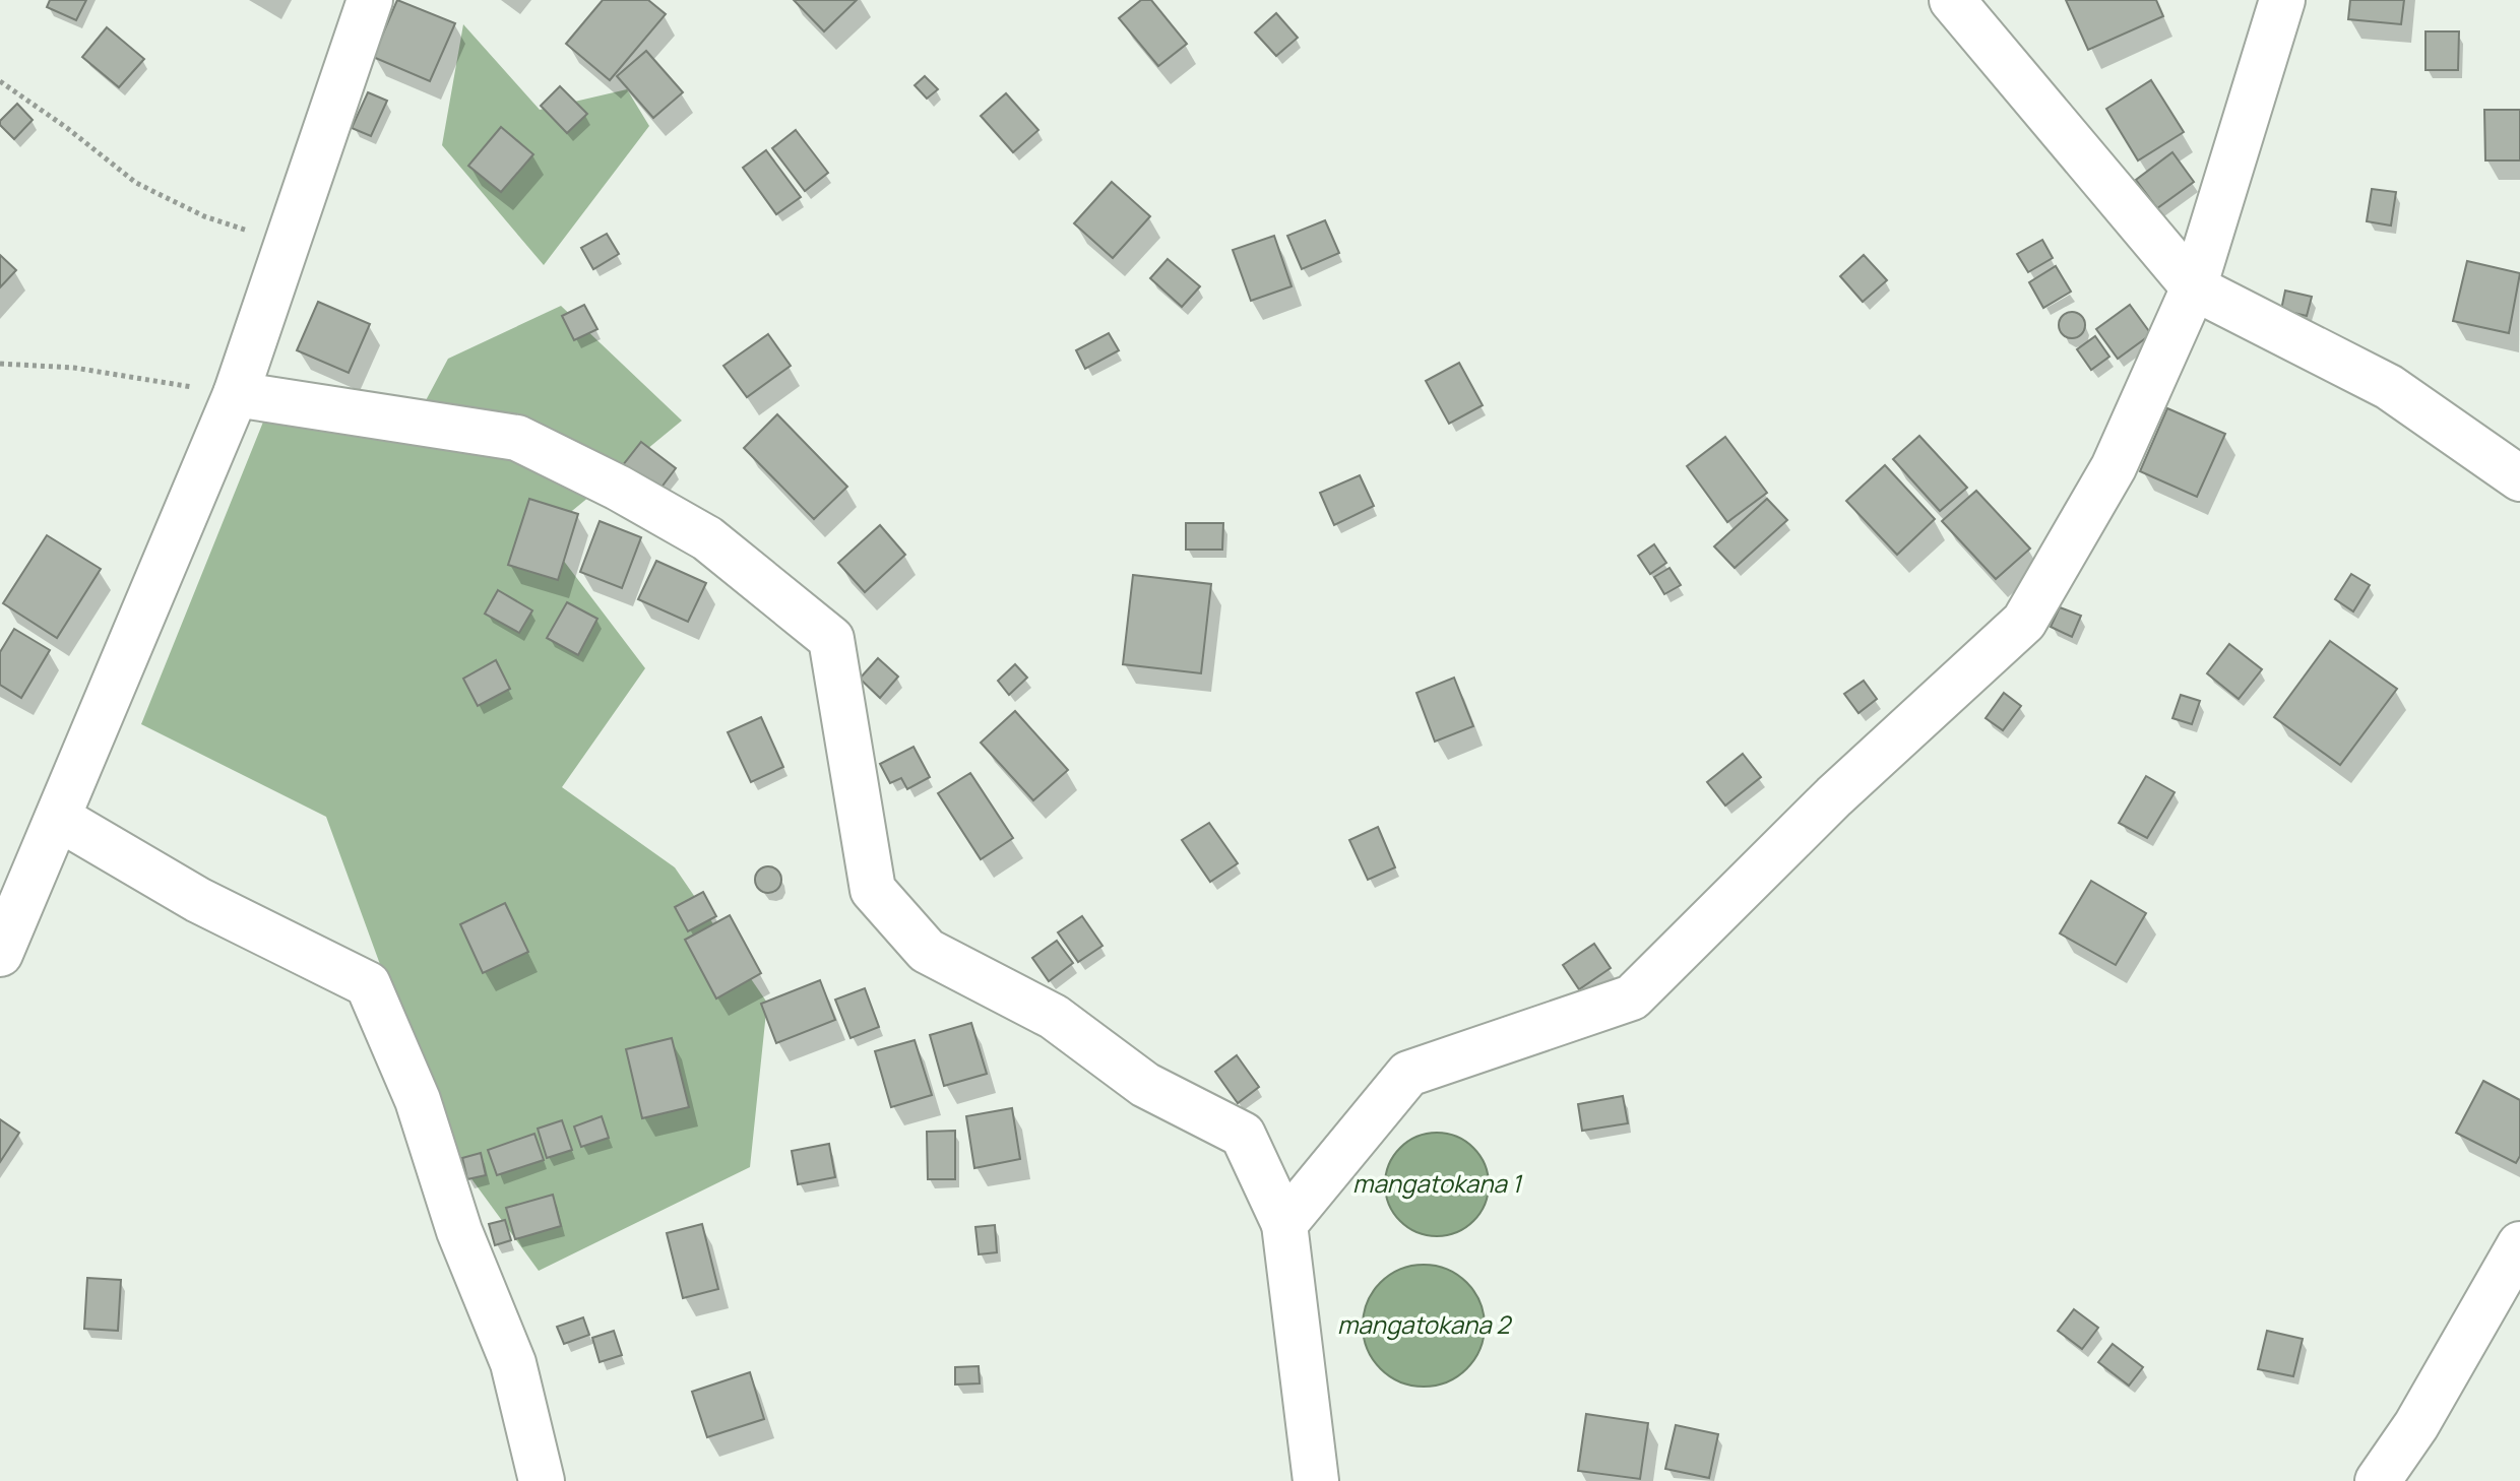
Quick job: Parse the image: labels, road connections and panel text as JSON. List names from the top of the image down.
{
  "water": ["mangatokana 1", "mangatokana 2"]
}
